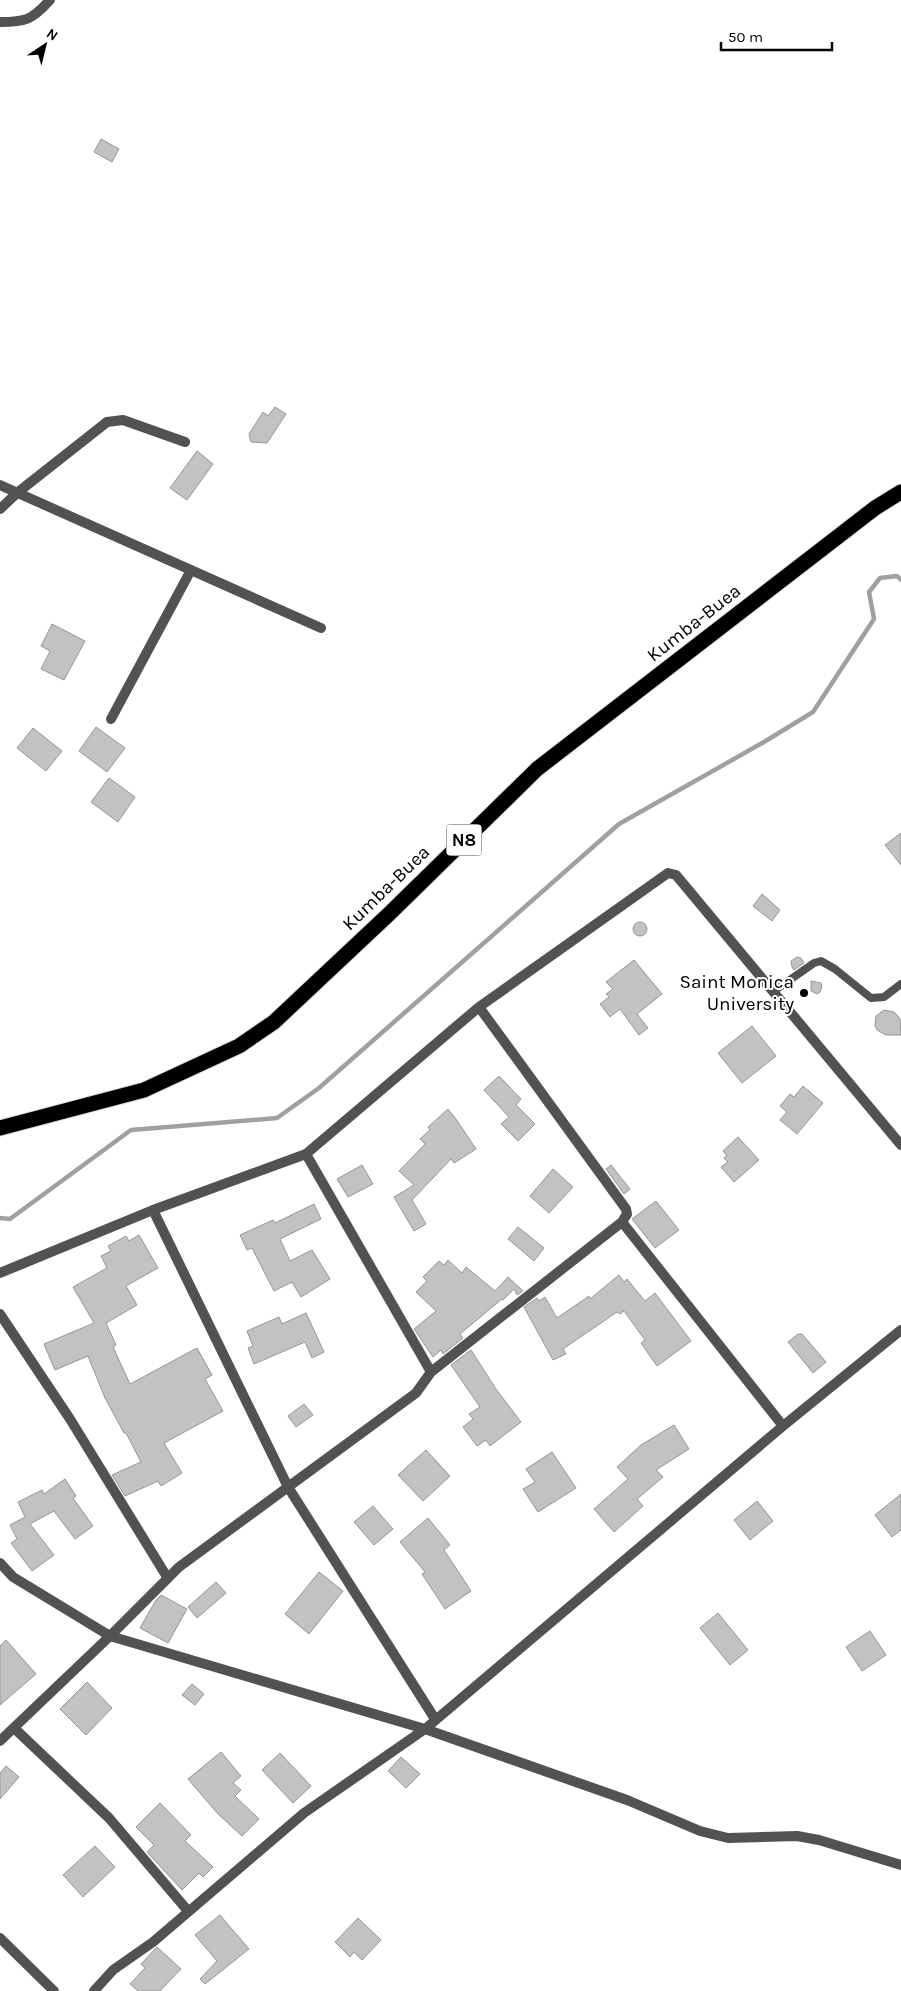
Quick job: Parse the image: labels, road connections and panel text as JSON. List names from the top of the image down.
{
  "streets": {
    "highway": ["Kumba-Buea", "N8"]
  },
  "places": ["Saint Monica University"],
  "scale_bar": "50 m",
  "north": "top right"
}
